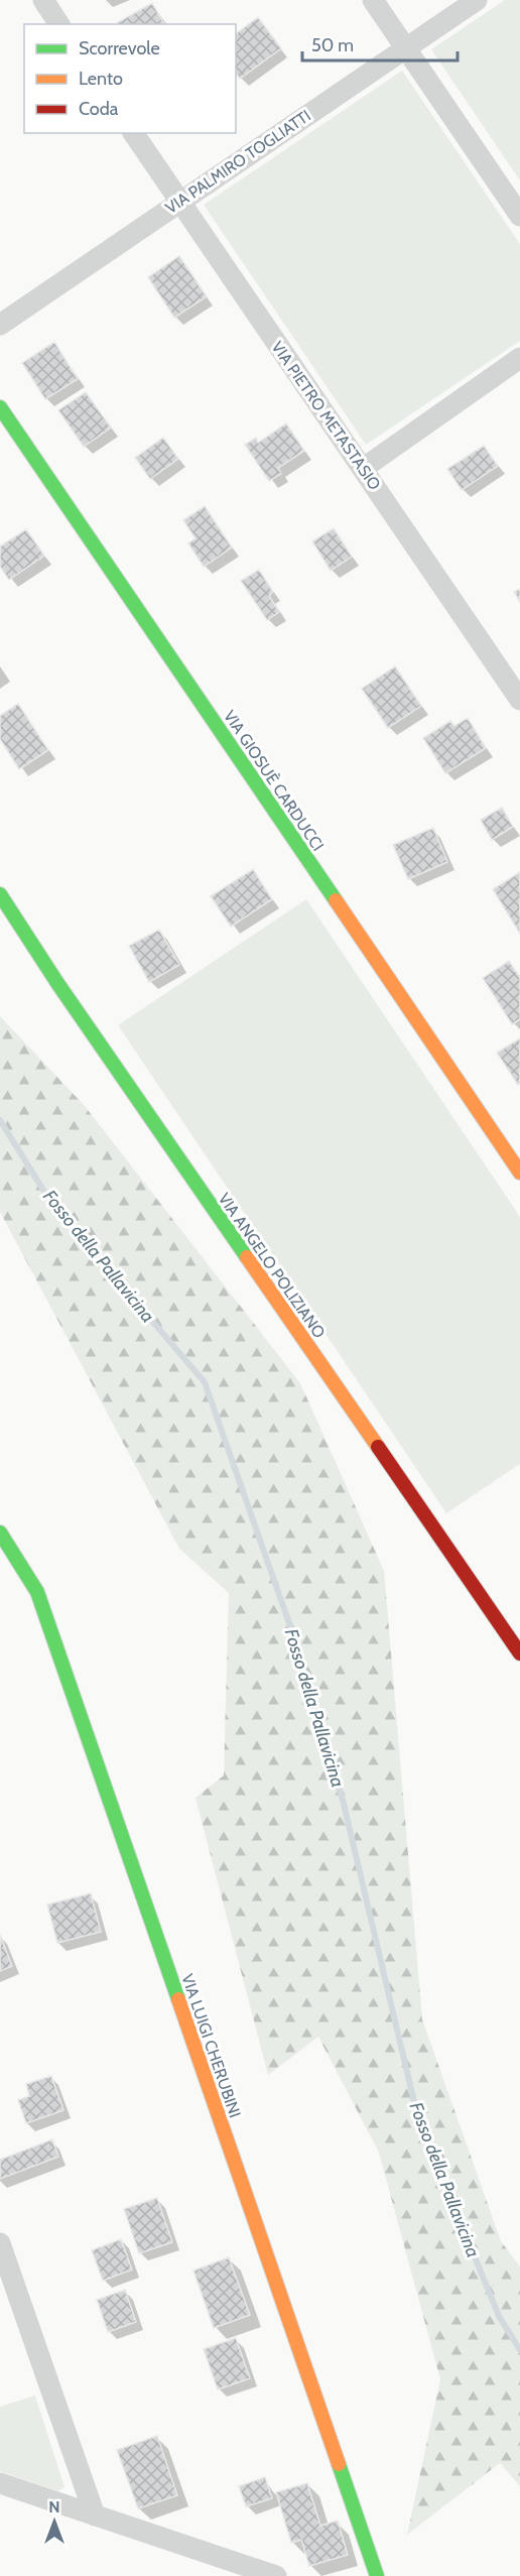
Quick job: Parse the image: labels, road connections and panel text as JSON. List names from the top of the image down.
{
  "streets": {
    "street": [
      "VIA PALMIRO TOGLIATTI",
      "VIA PIETRO METASTASIO",
      "VIA GIOSUÈ CARDUCCI",
      "VIA ANGELO POLIZIANO",
      "VIA LUIGI CHERUBINI"
    ]
  },
  "crossings": [
    ["VIA PALMIRO TOGLIATTI", "VIA PIETRO METASTASIO"]
  ],
  "water": ["Fosso della Pallavicina"],
  "legend": ["Scorrevole", "Lento", "Coda"],
  "scale_bar": "50 m",
  "north": "top"
}
